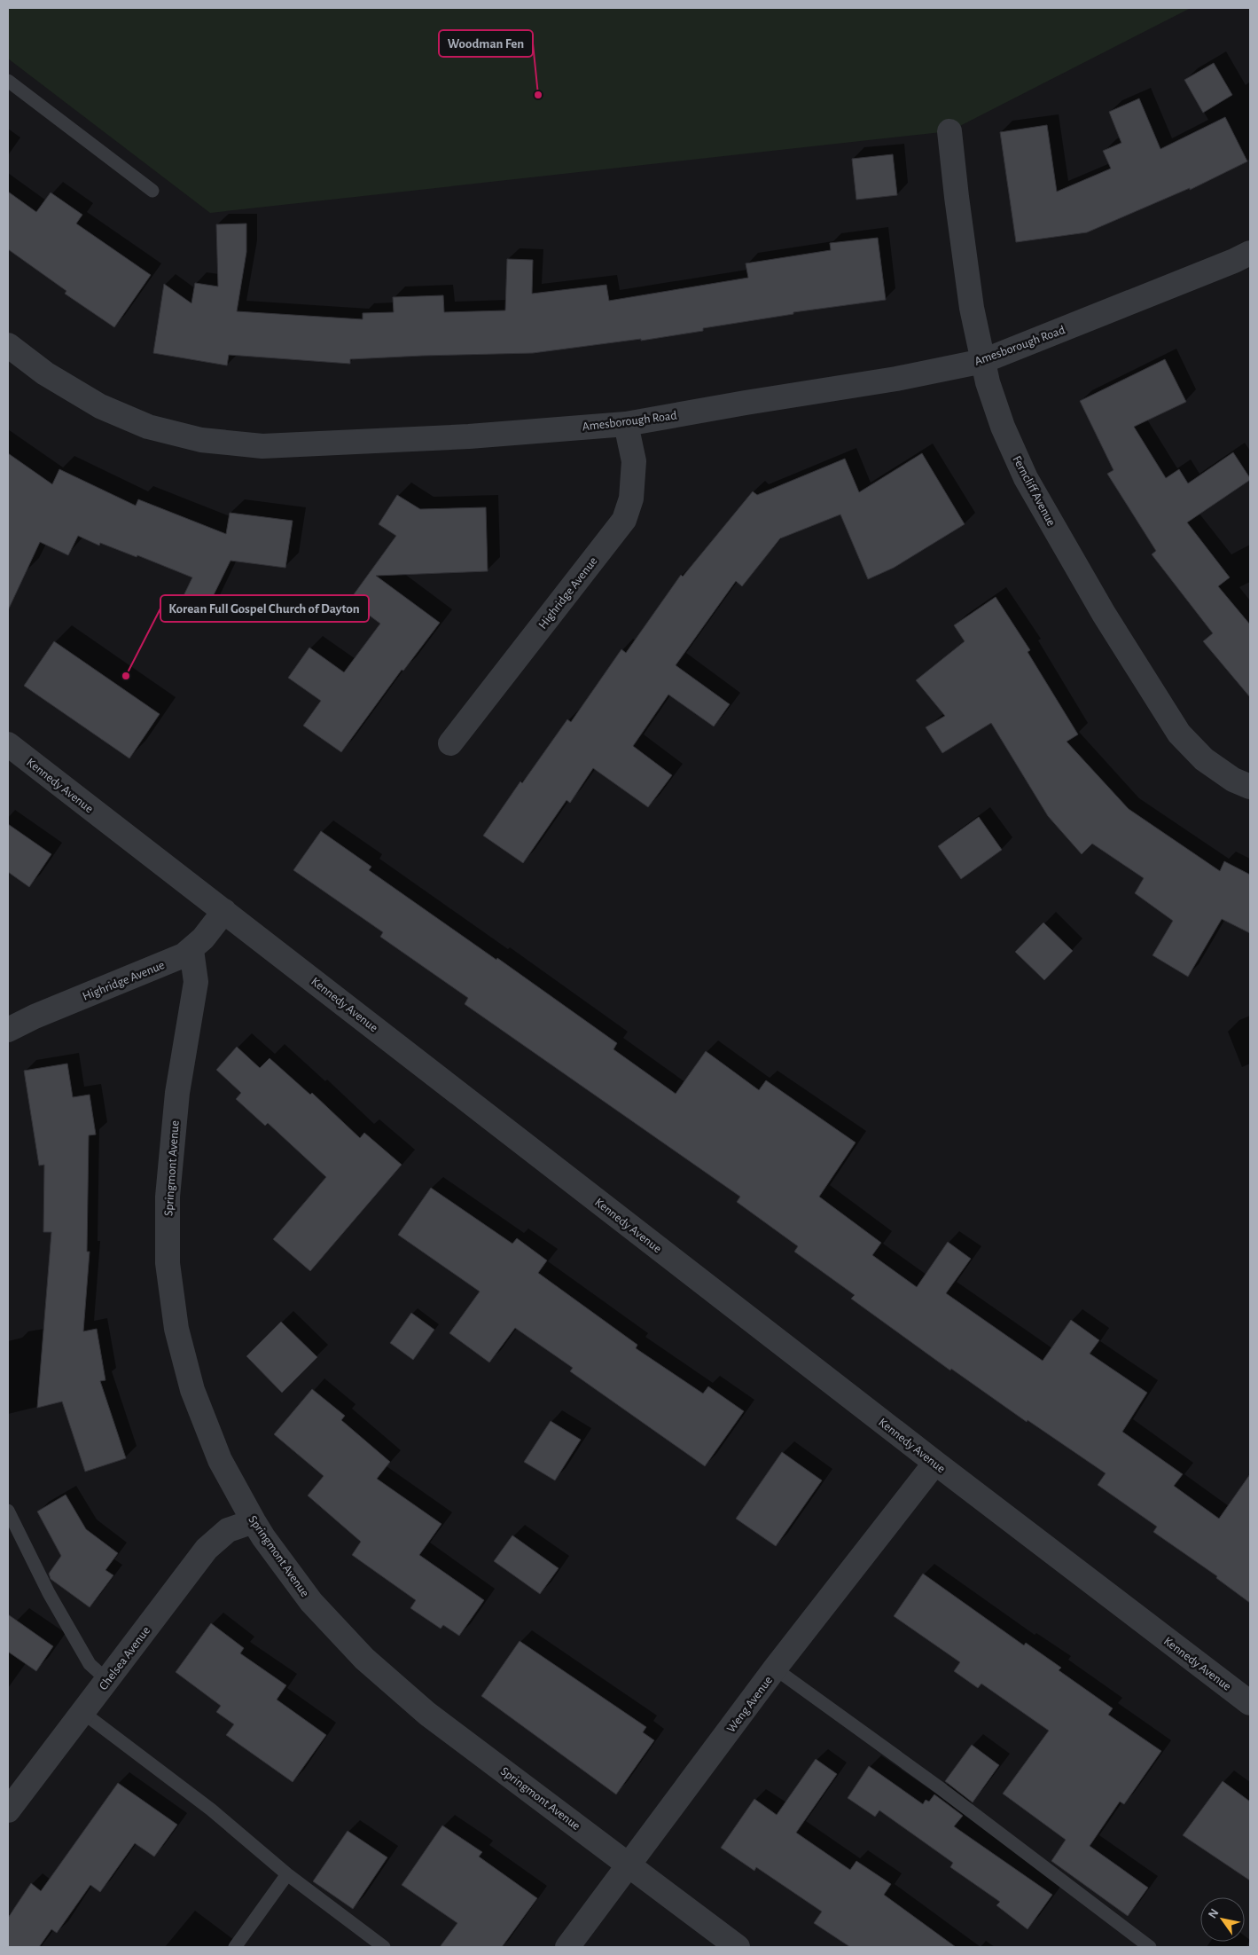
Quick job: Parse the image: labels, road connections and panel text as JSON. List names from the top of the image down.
{
  "streets": {
    "street": [
      "Amesborough Road",
      "Ferncliff Avenue",
      "Highridge Avenue",
      "Kennedy Avenue",
      "Springmont Avenue",
      "Chelsea Avenue",
      "Weng Avenue"
    ]
  },
  "crossings": [
    ["Amesborough Road", "Ferncliff Avenue"],
    ["Amesborough Road", "Highridge Avenue"],
    ["Highridge Avenue", "Kennedy Avenue"],
    ["Highridge Avenue", "Springmont Avenue"],
    ["Kennedy Avenue", "Weng Avenue"],
    ["Springmont Avenue", "Chelsea Avenue"],
    ["Springmont Avenue", "Weng Avenue"]
  ],
  "places": ["Woodman Fen", "Korean Full Gospel Church of Dayton"],
  "north": "top left"
}
